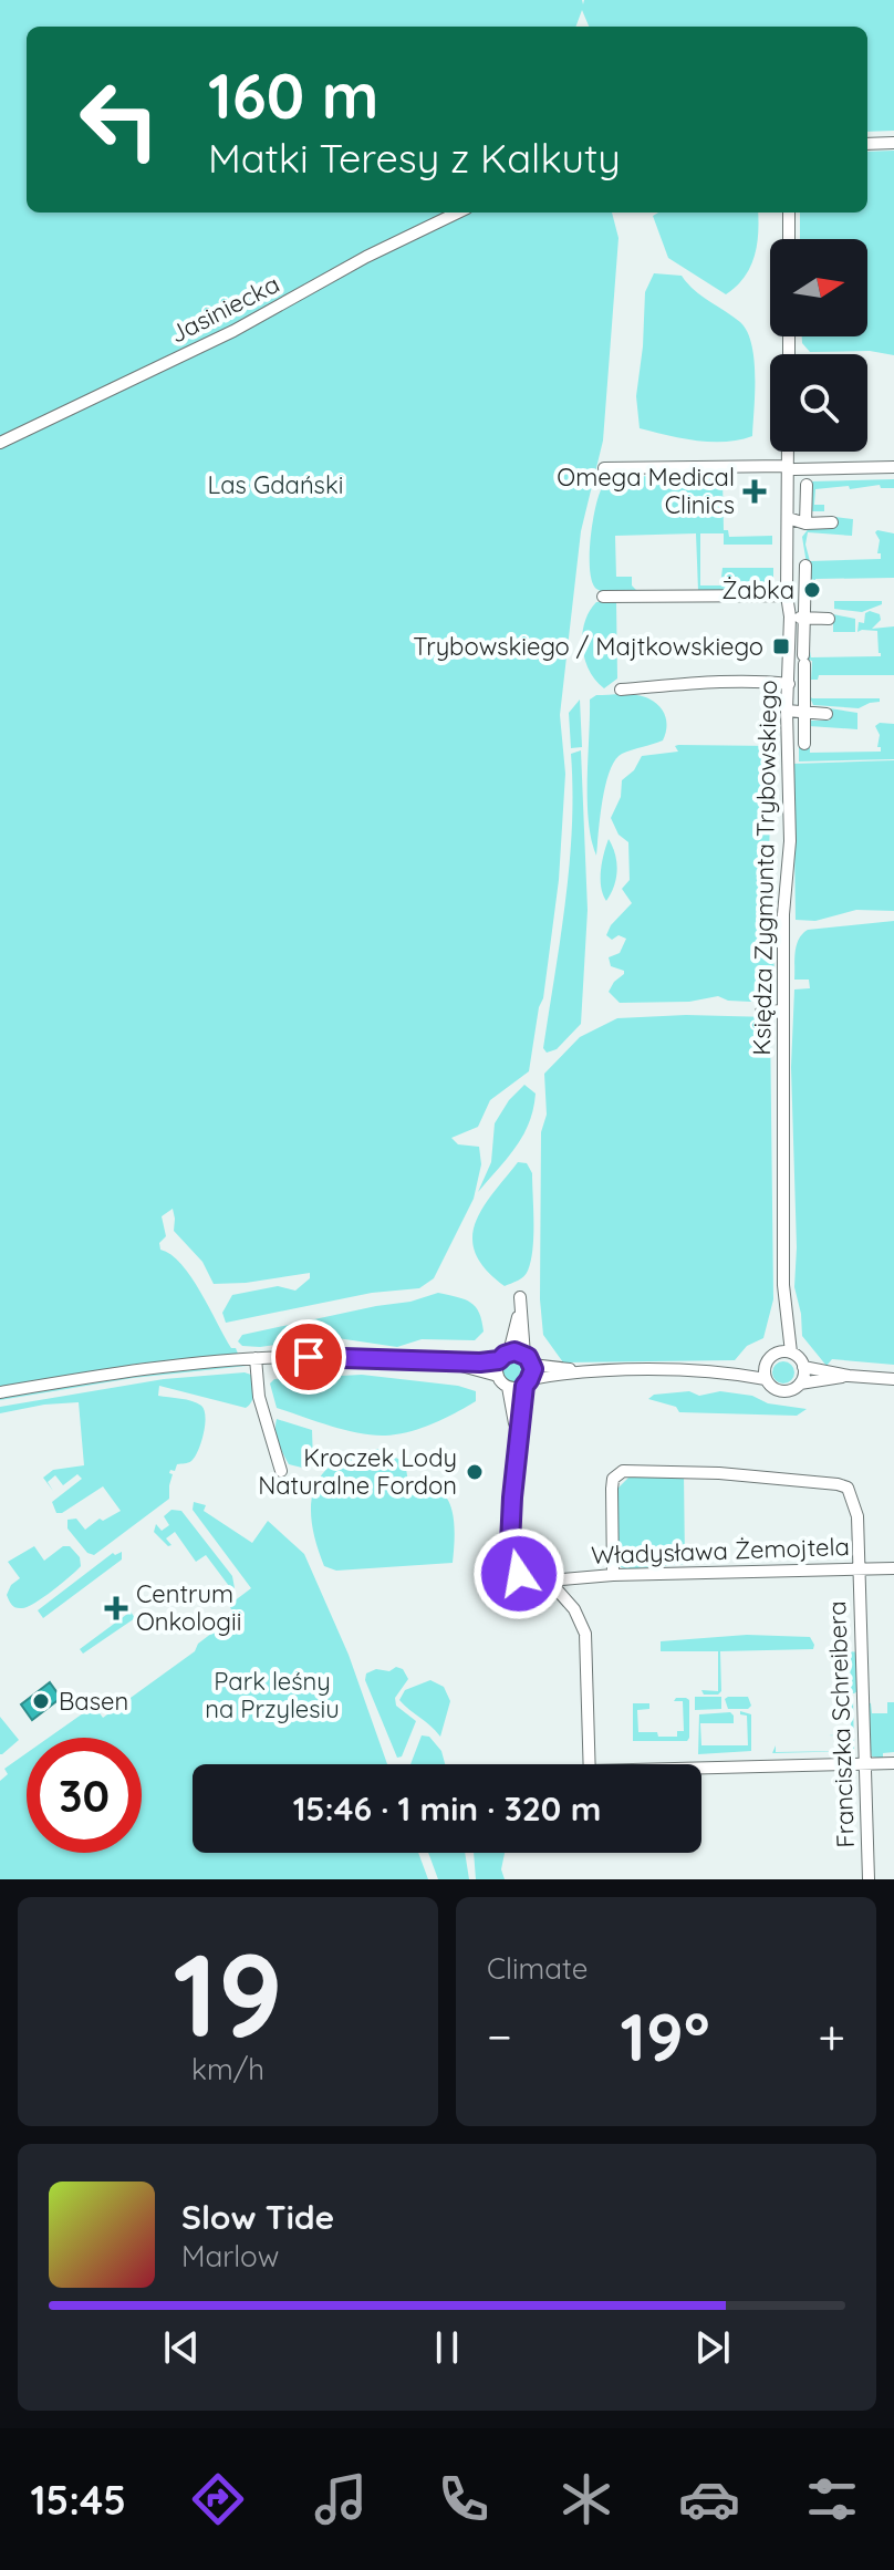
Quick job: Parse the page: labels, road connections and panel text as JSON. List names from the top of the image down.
{
  "streets": {
    "street": [
      "Jasiniecka",
      "Księdza Zygmunta Trybowskiego",
      "Władysława Żemojtela",
      "Franciszka Schreibera"
    ]
  },
  "crossings": [
    ["Władysława Żemojtela", "Franciszka Schreibera"]
  ],
  "parks": ["Las Gdański", "Park leśny na Przylesiu"],
  "places": {
    "health": ["Omega Medical Clinics", "Centrum Onkologii"],
    "other": ["Żabka", "Kroczek Lody Naturalne Fordon", "Basen"],
    "transit": ["Trybowskiego / Majtkowskiego"]
  },
  "north": "right",
  "page": {
    "turn": ["160 m", "Matki Teresy z Kalkuty"],
    "limit": "30",
    "trip": "15:46 · 1 min · 320 m",
    "tile": [
      ["19", "km/h"],
      "Climate"
    ],
    "heat": ["−", "19°", "+"],
    "song": ["Slow Tide", "Marlow"],
    "tabs": "15:45"
  }
}
